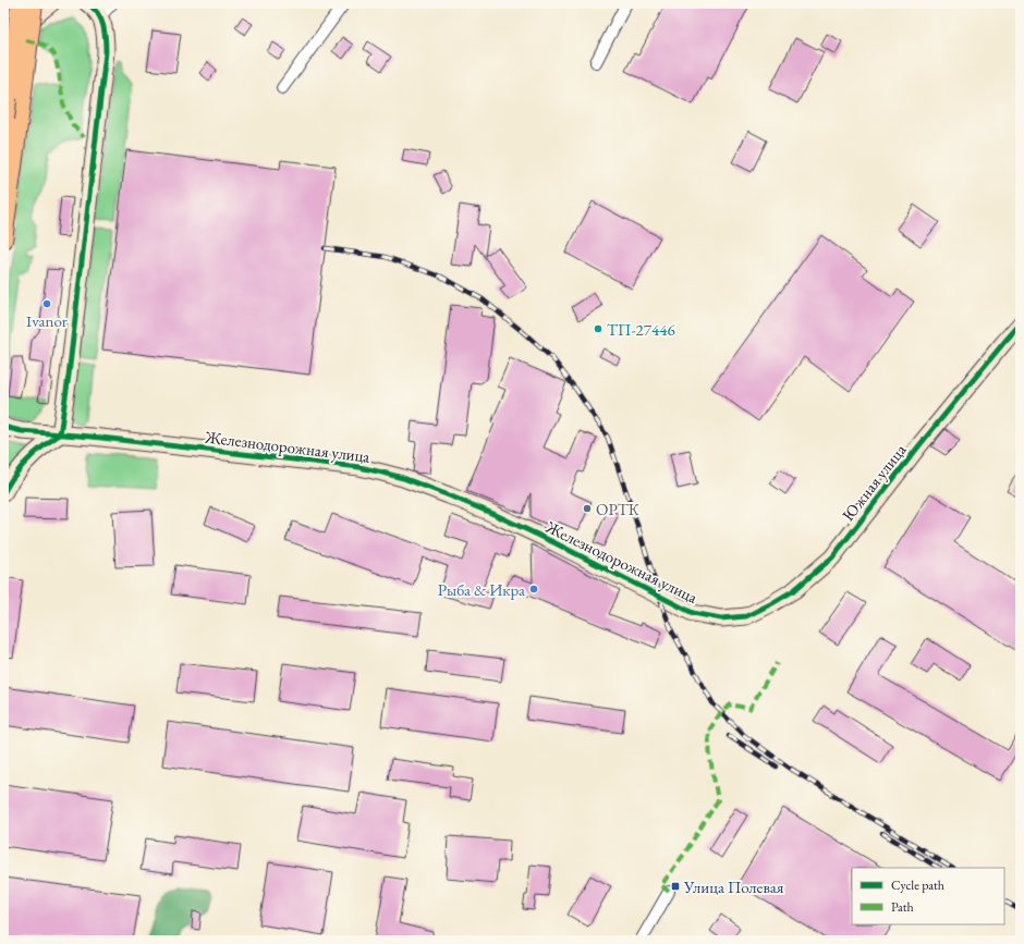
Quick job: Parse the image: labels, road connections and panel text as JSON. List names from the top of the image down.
{
  "streets": {
    "street": ["Железнодорожная улица", "Южная улица"]
  },
  "crossings": [
    ["Железнодорожная улица", "Южная улица"]
  ],
  "places": {
    "other": [
      "Ivanor",
      "ТП-27446",
      "ОРТК",
      "Рыба & Икра"
    ],
    "transit": ["Улица Полевая"]
  },
  "legend": ["Cycle path", "Path"]
}
